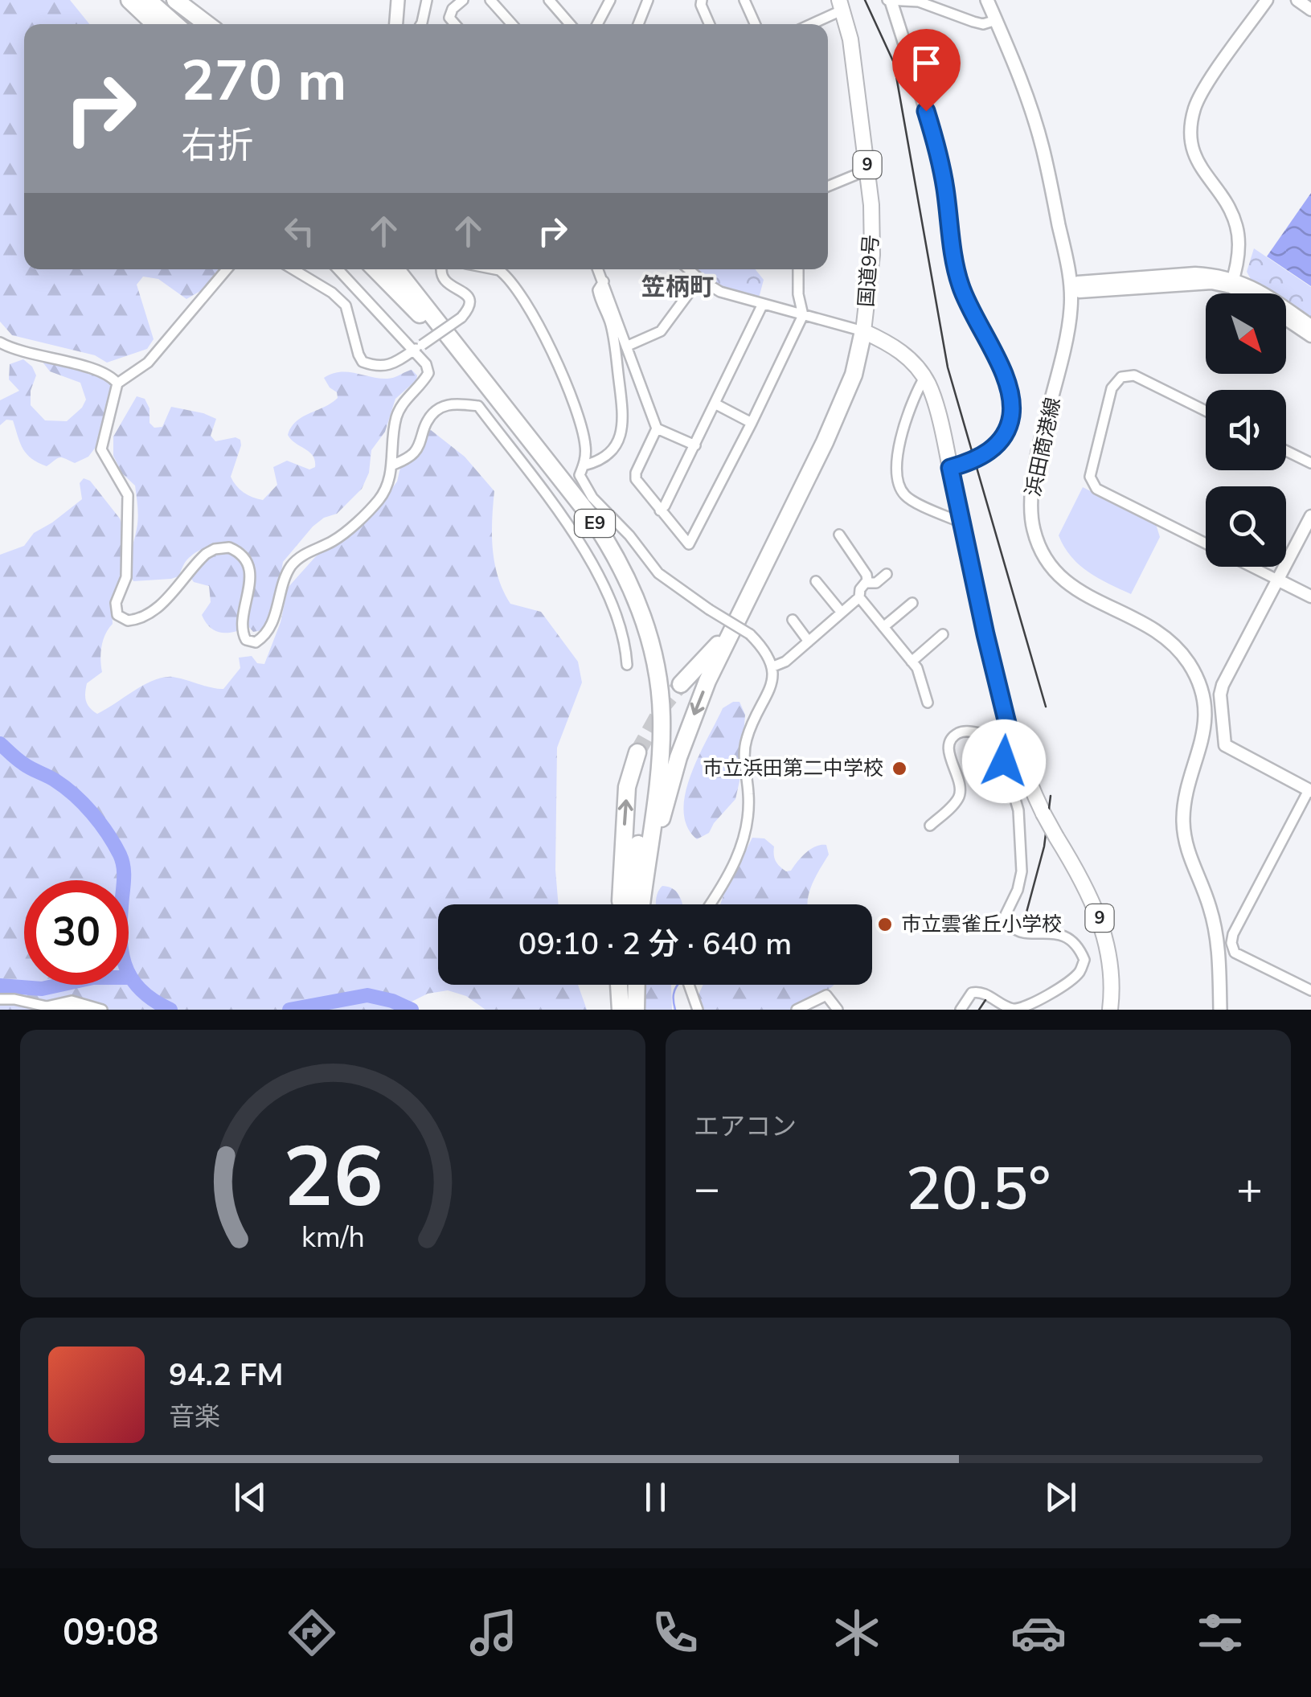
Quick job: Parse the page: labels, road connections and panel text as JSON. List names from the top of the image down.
{
  "streets": {
    "highway": ["9", "国道9号", "E9"],
    "main road": ["浜田商港線"]
  },
  "districts": ["笠柄町"],
  "places": ["市立浜田第二中学校", "市立雲雀丘小学校"],
  "north": "bottom right",
  "page": {
    "turn": ["270 m", "右折"],
    "limit": "30",
    "trip": "09:10 · 2 分 · 640 m",
    "tile": "エアコン",
    "heat": ["−", "20.5°", "+"],
    "song": ["94.2 FM", "音楽"],
    "tabs": "09:08",
    "gauge": ["26", "km/h"]
  }
}
